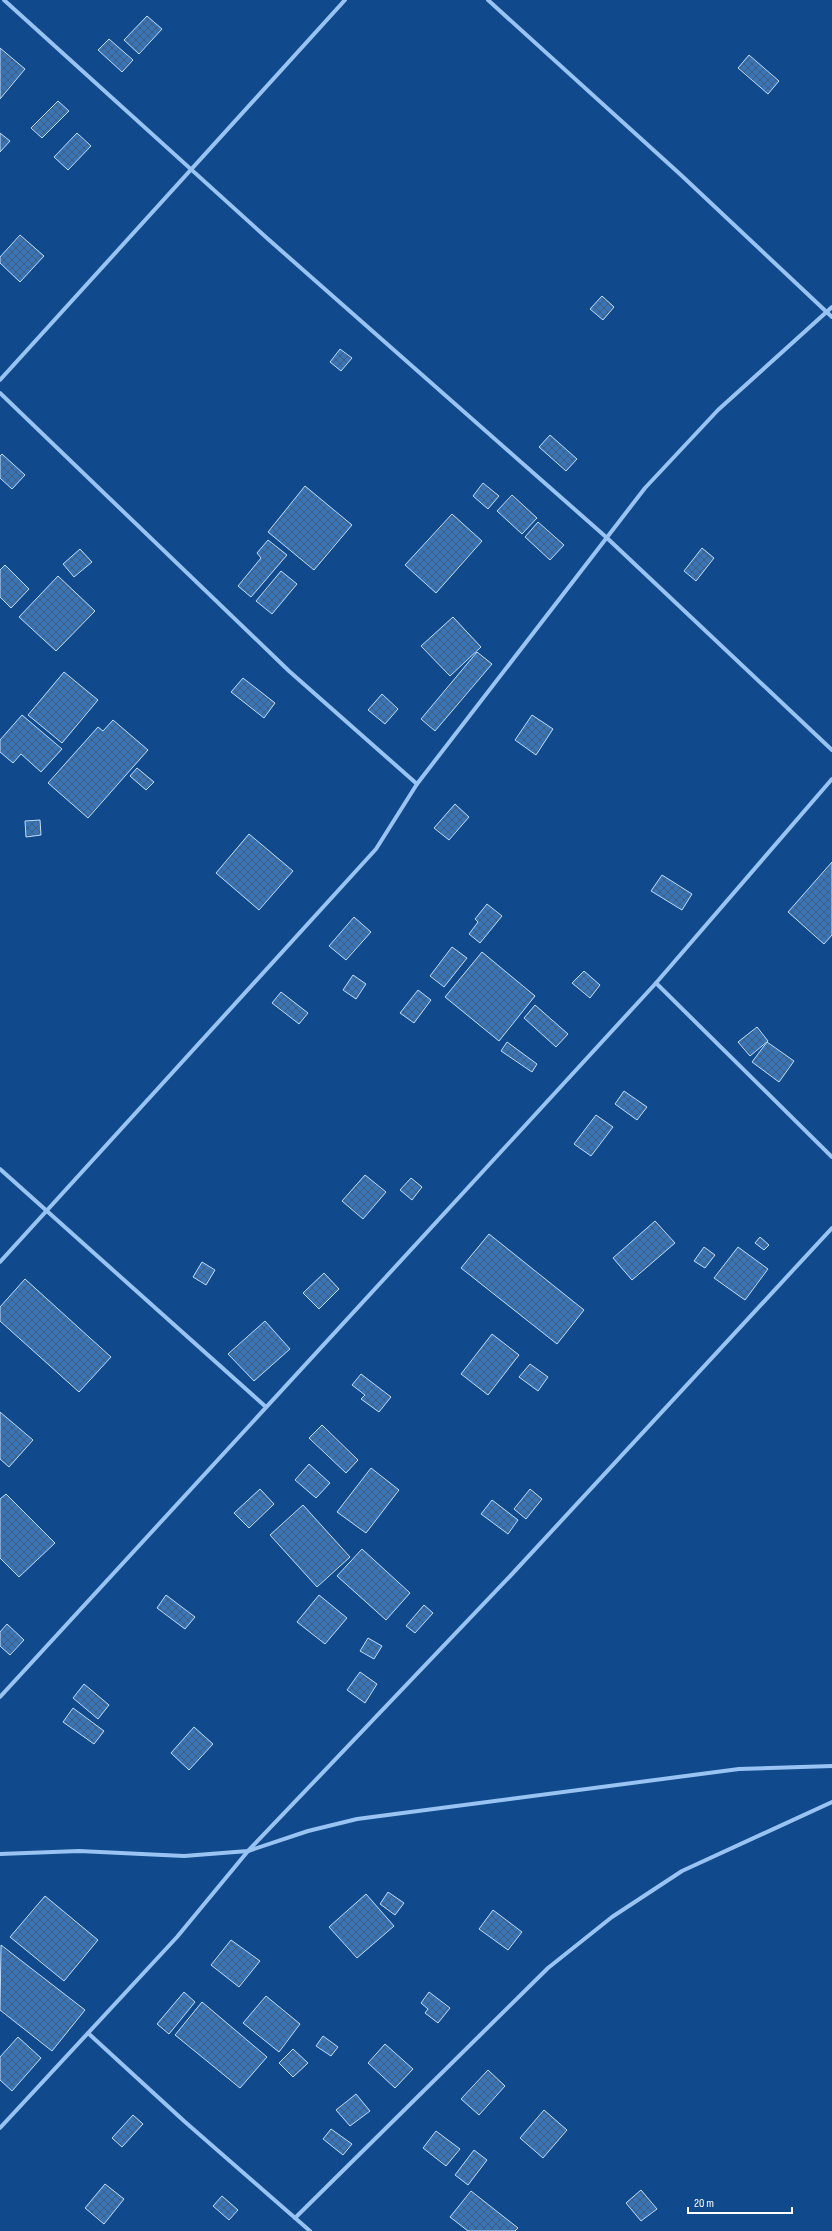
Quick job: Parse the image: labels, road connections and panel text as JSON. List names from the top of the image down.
{
  "scale_bar": "20 m"
}
